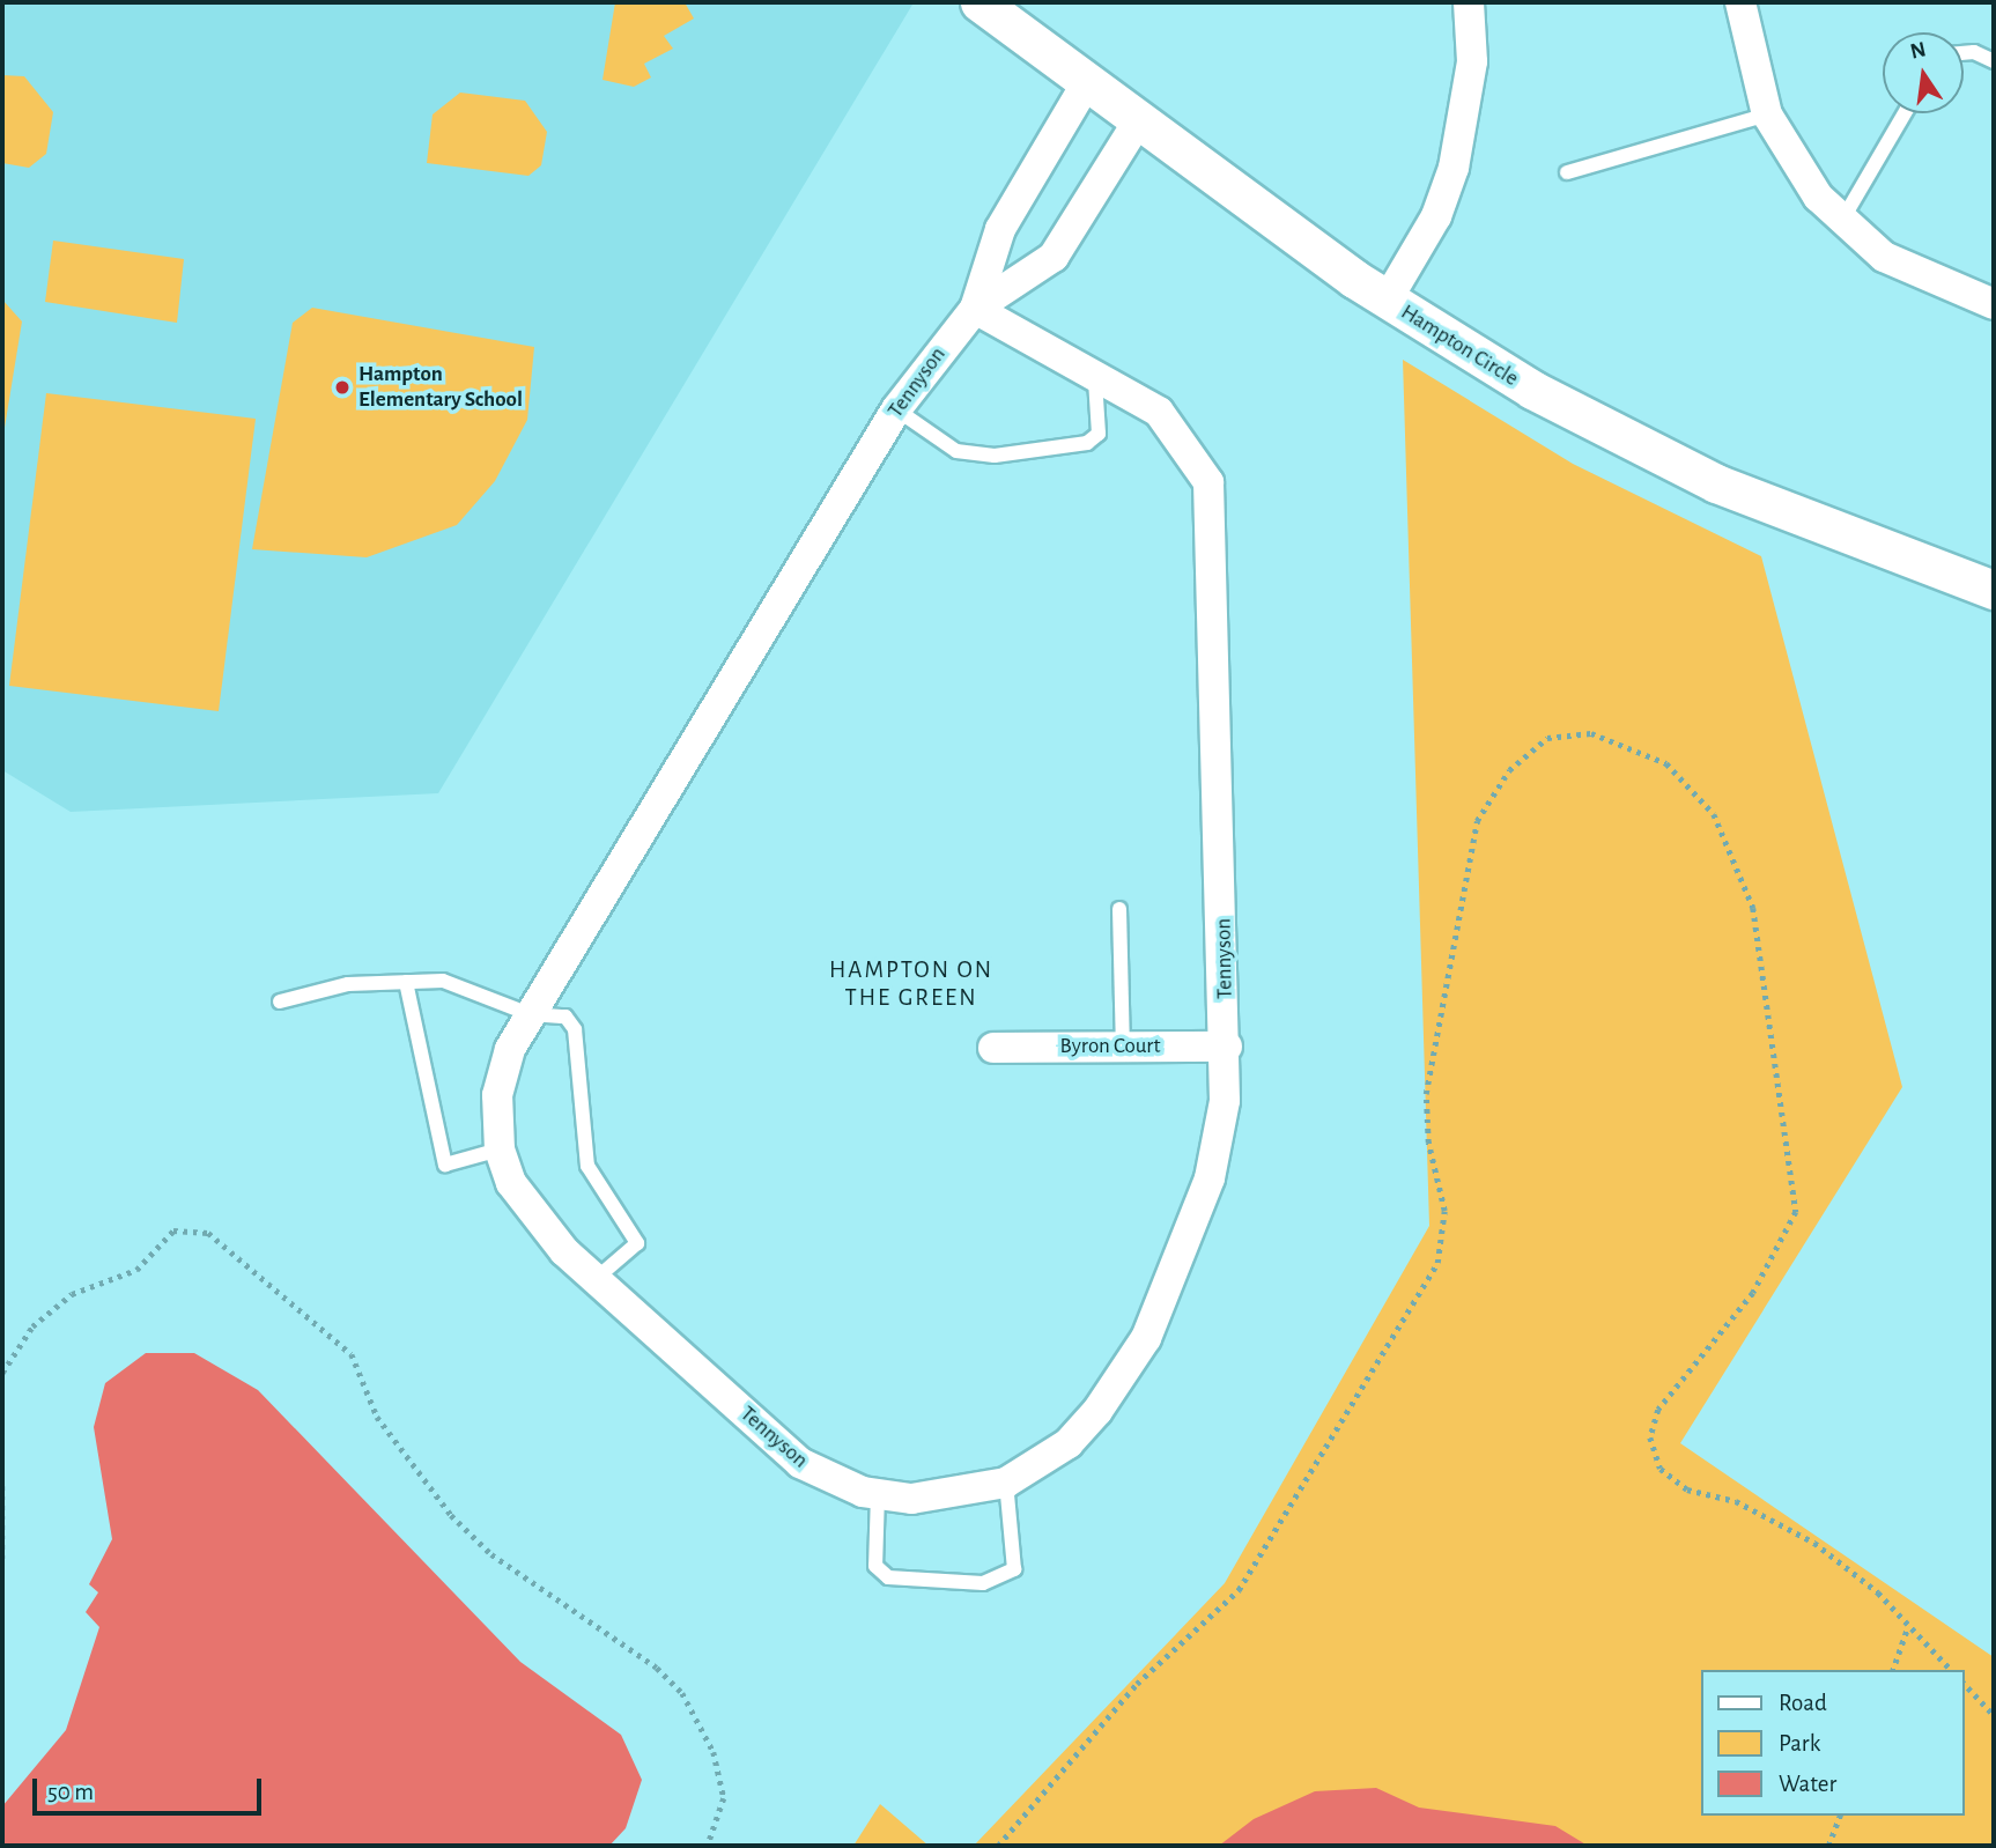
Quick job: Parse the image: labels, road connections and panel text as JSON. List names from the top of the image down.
{
  "streets": {
    "street": ["Hampton Circle", "Tennyson", "Byron Court"]
  },
  "crossings": [
    ["Hampton Circle", "Tennyson"],
    ["Tennyson", "Byron Court"]
  ],
  "districts": ["HAMPTON ON THE GREEN"],
  "places": ["Hampton Elementary School"],
  "legend": ["Road", "Park", "Water"],
  "scale_bar": "50 m",
  "north": "top"
}
